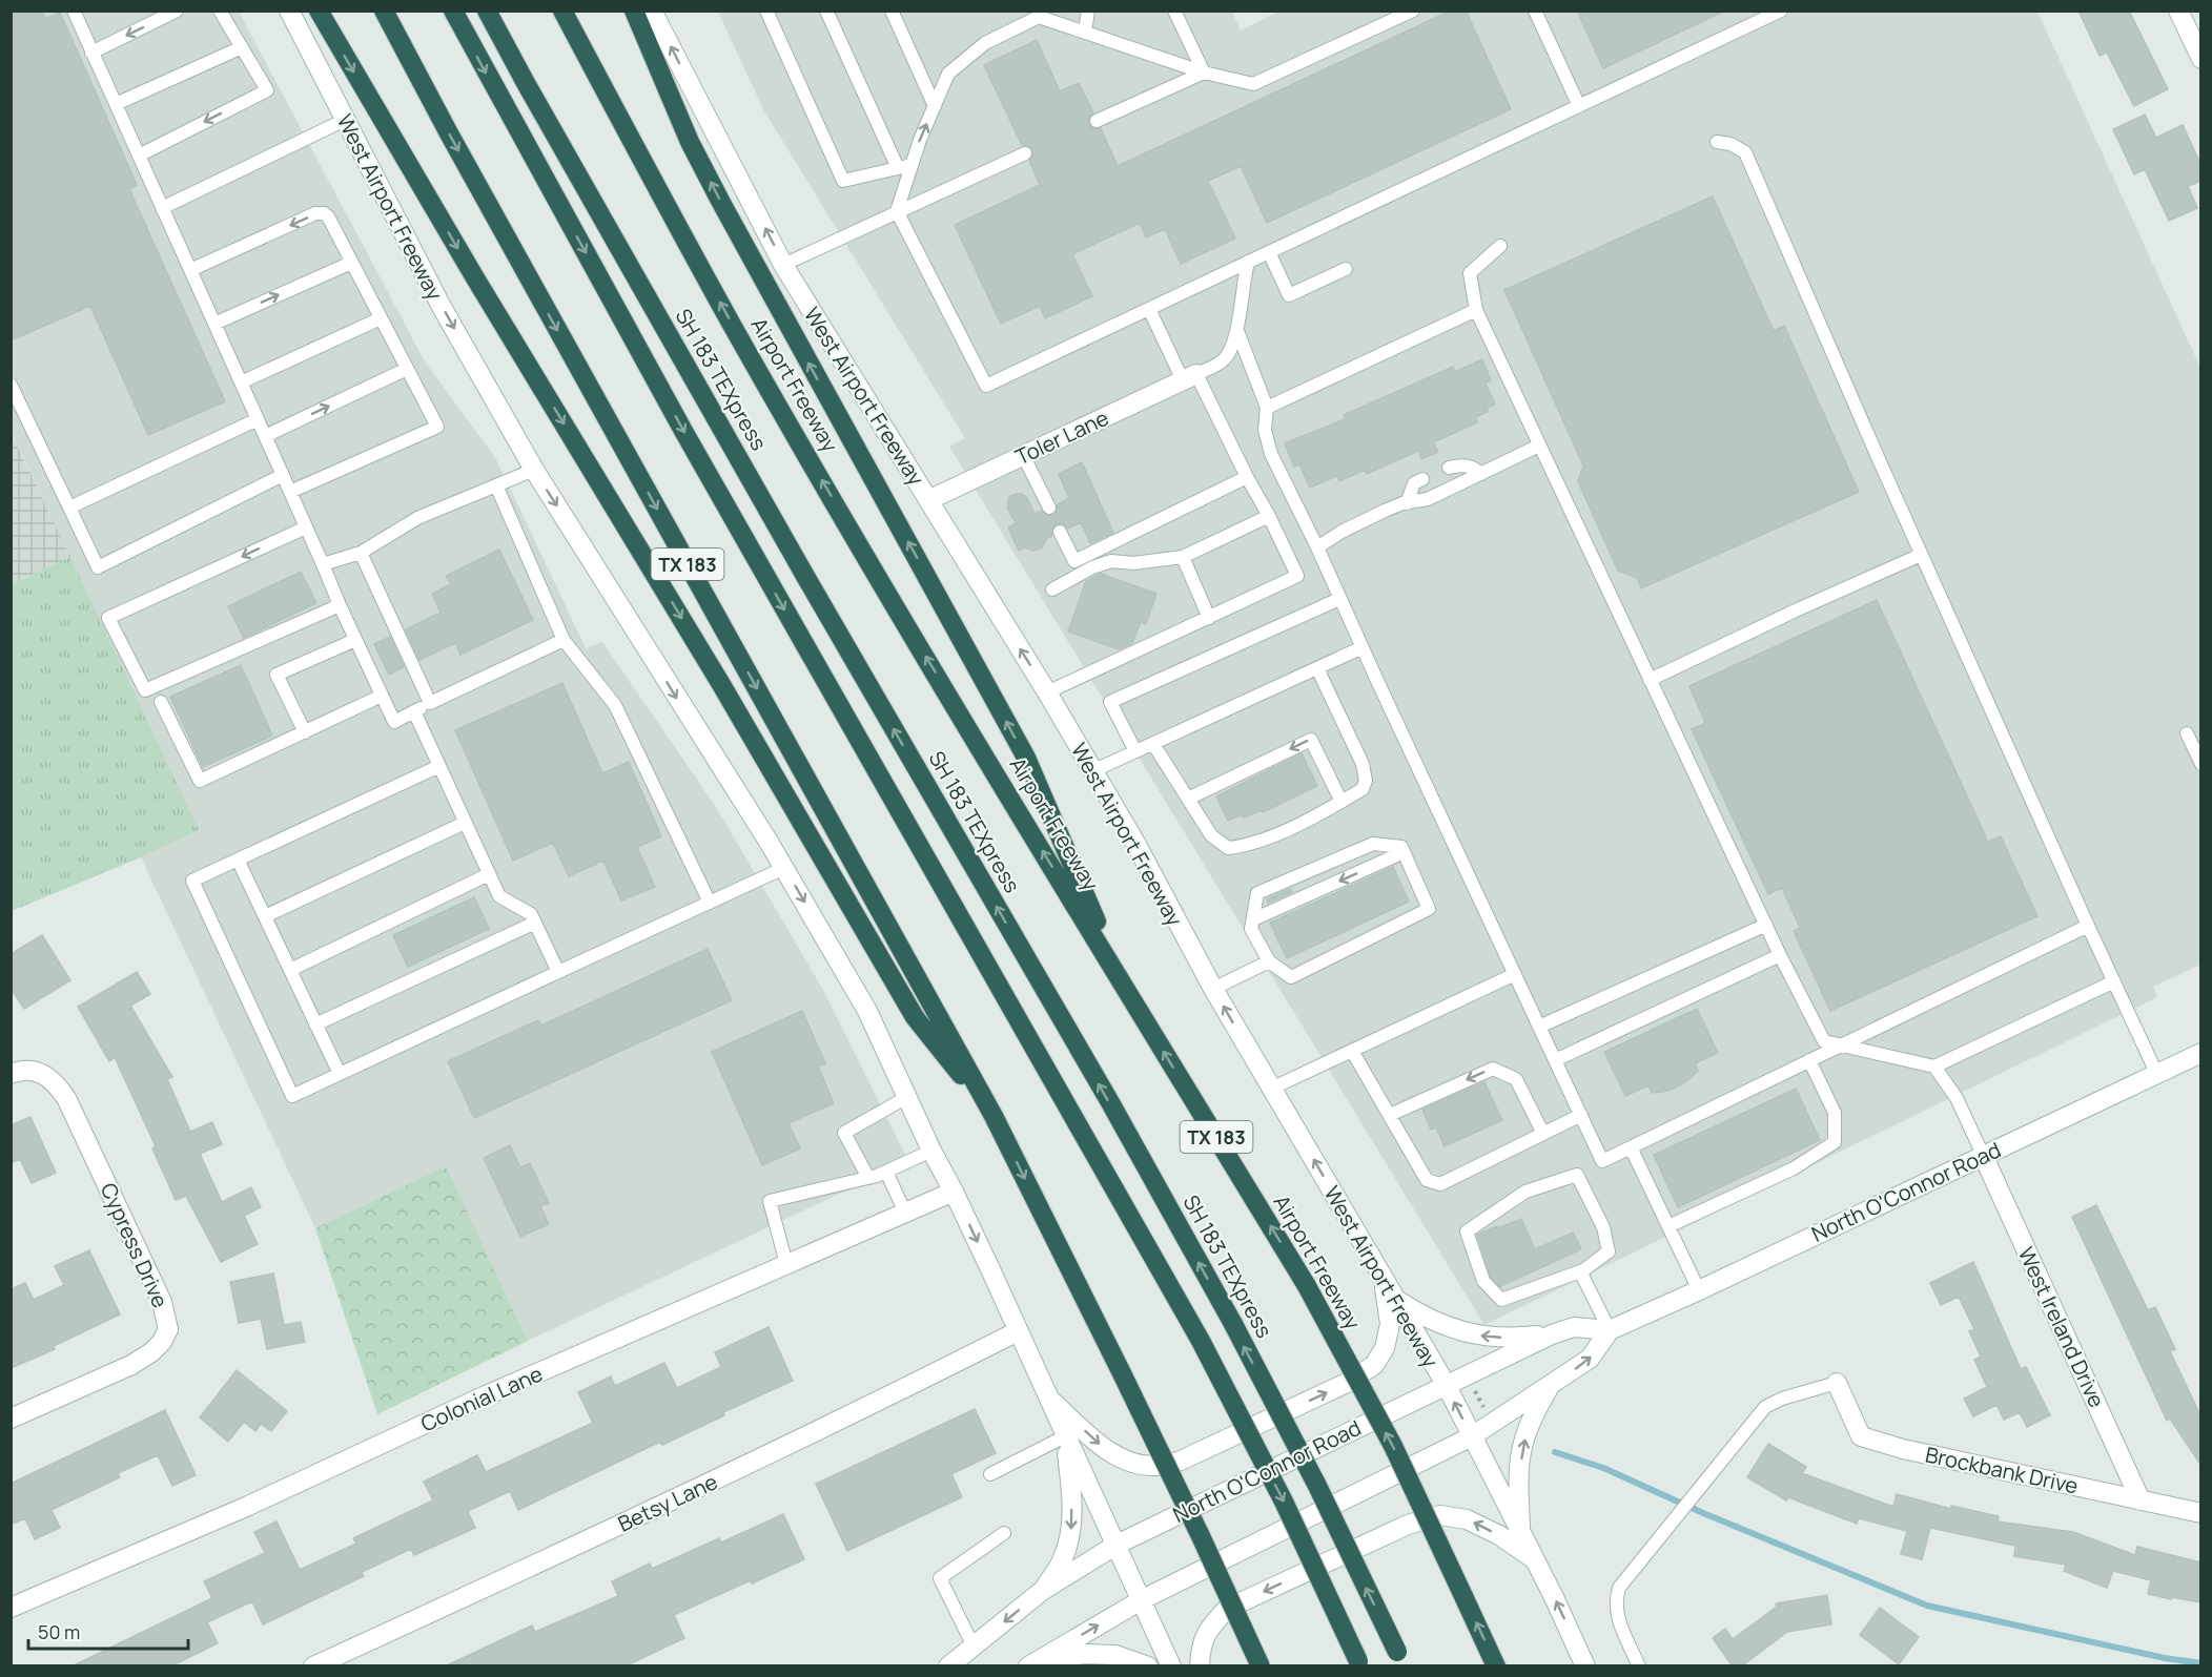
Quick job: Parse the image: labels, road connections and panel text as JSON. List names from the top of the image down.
{
  "streets": {
    "highway": ["SH 183 TEXpress", "Airport Freeway", "TX 183"],
    "main road": [
      "West Airport Freeway",
      "Toler Lane",
      "North O'Connor Road",
      "Cypress Drive",
      "West Ireland Drive",
      "Colonial Lane",
      "Brockbank Drive",
      "Betsy Lane"
    ]
  },
  "crossings": [
    ["West Airport Freeway", "Toler Lane"],
    ["West Airport Freeway", "North O'Connor Road"],
    ["West Airport Freeway", "Colonial Lane"],
    ["West Airport Freeway", "Betsy Lane"],
    ["North O'Connor Road", "West Ireland Drive"],
    ["West Ireland Drive", "Brockbank Drive"]
  ],
  "scale_bar": "50 m"
}
